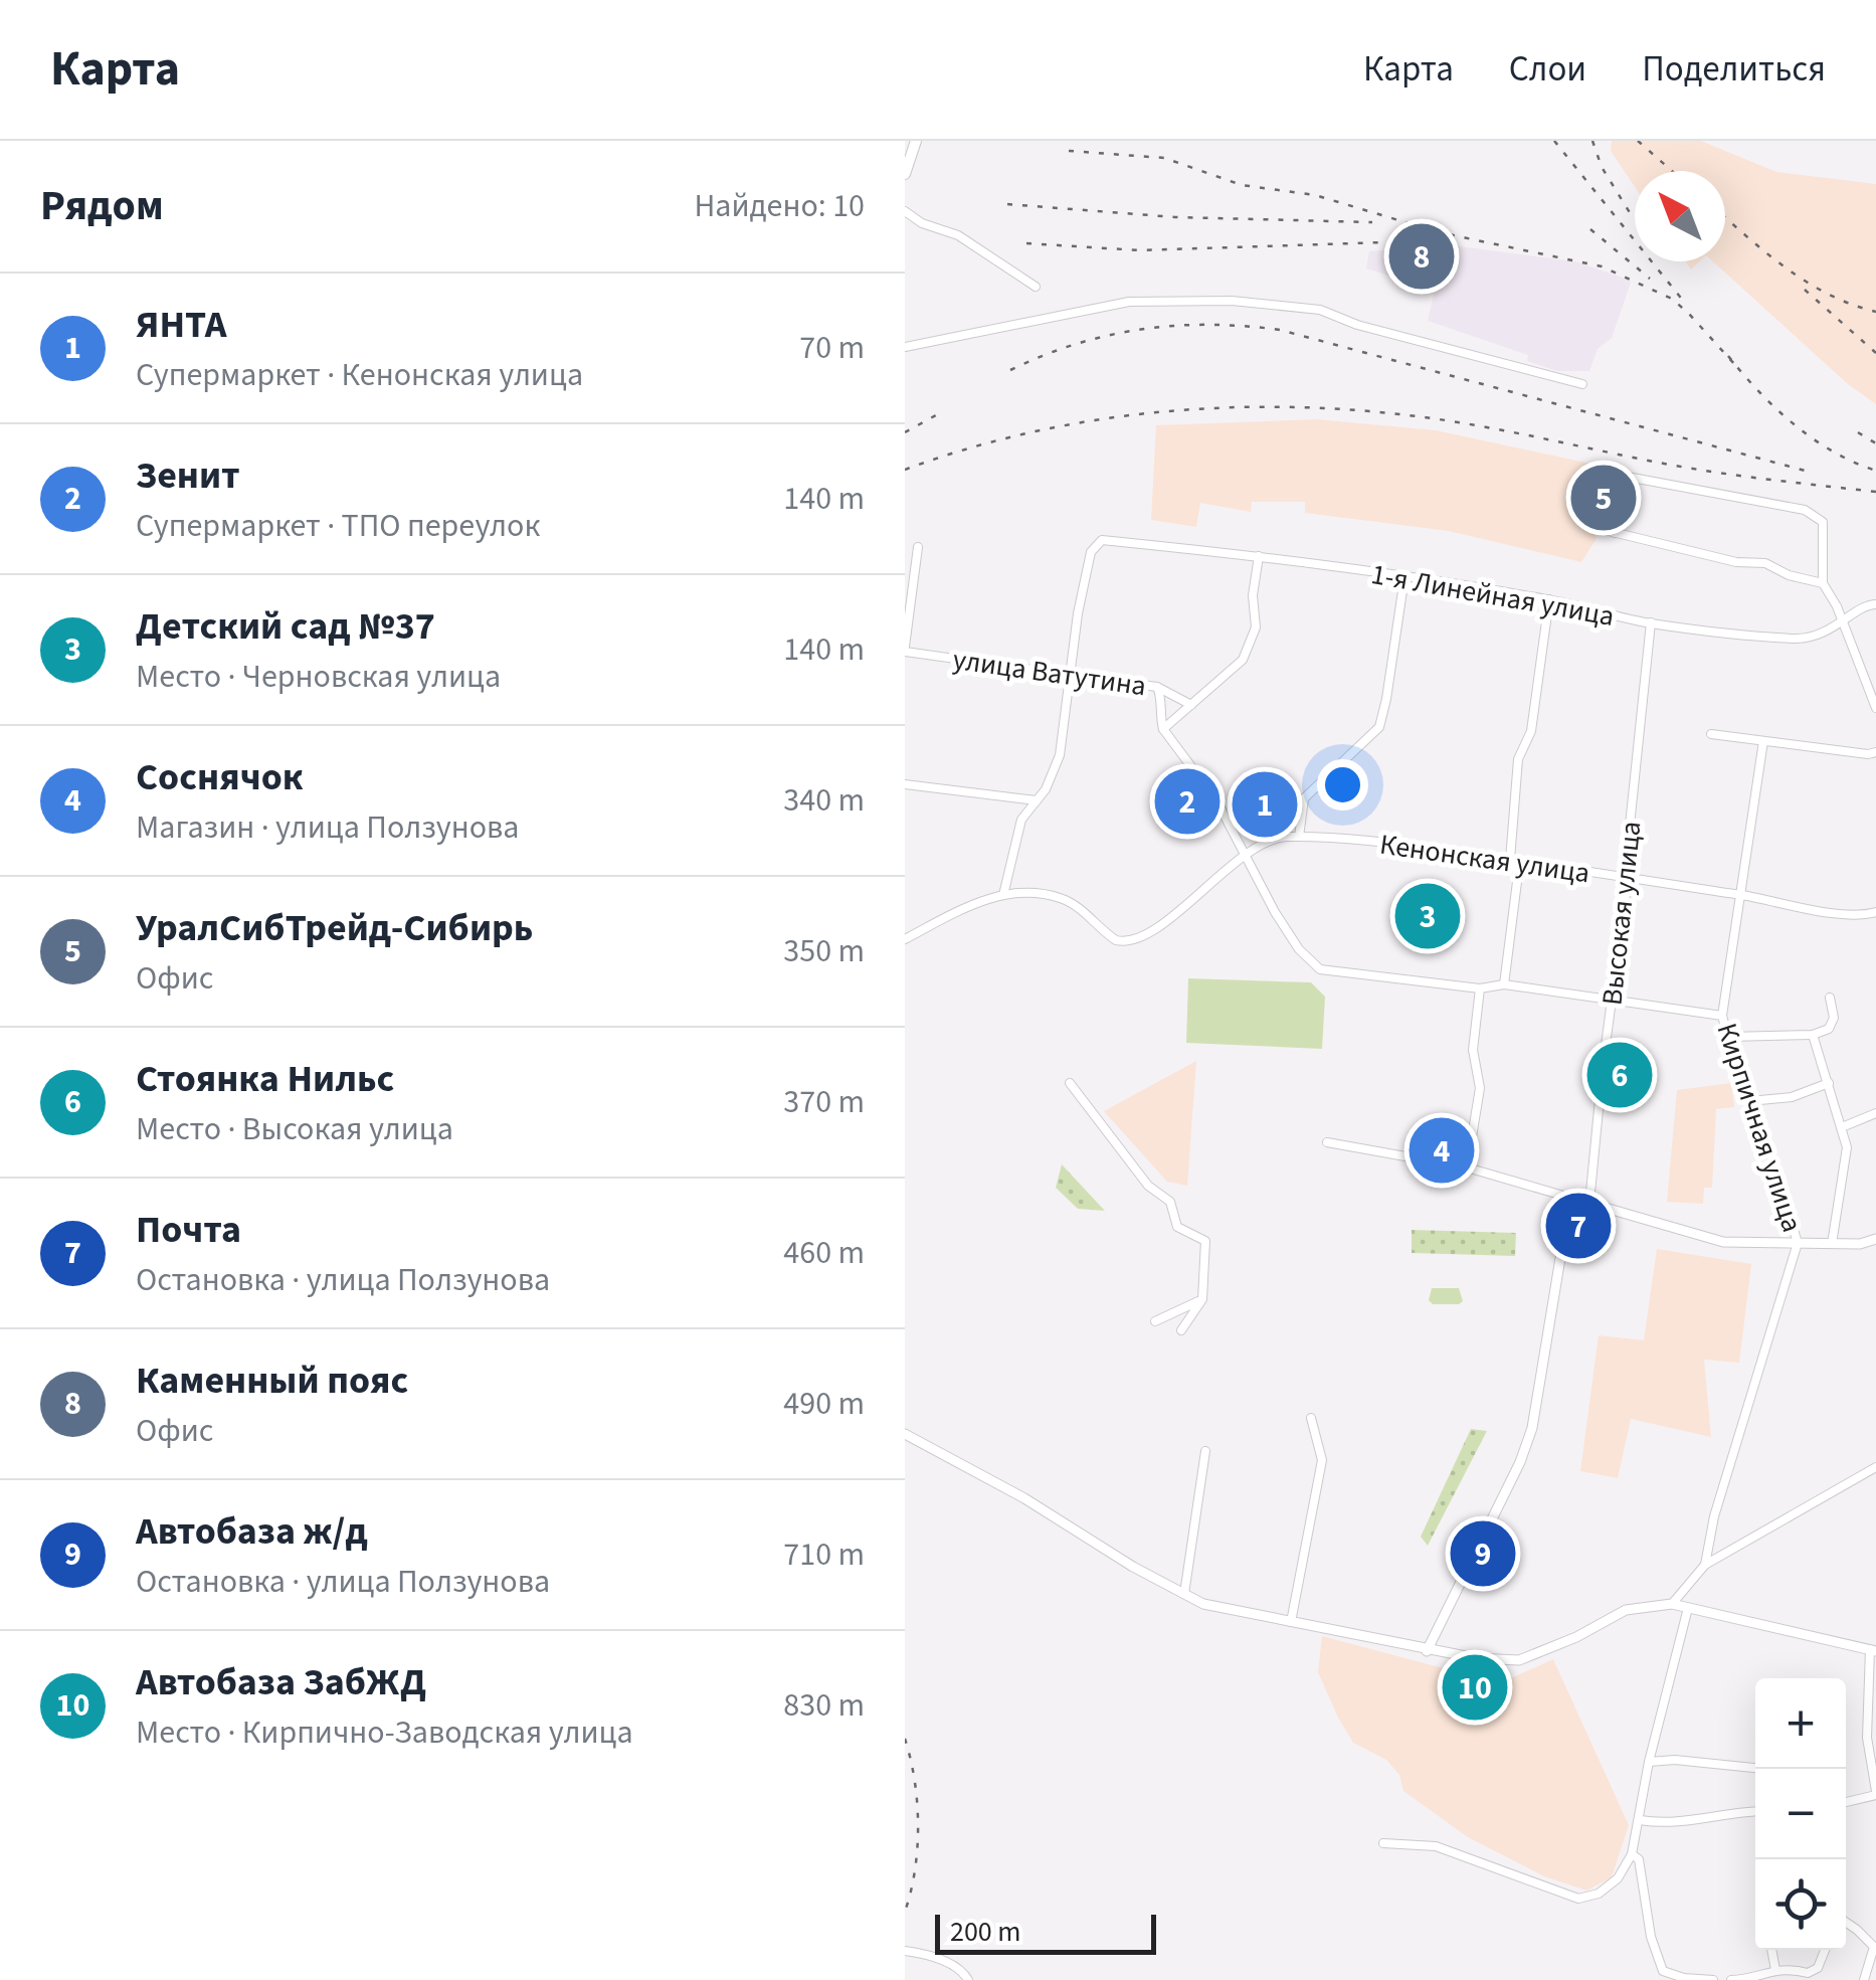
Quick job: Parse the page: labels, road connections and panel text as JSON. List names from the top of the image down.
{
  "streets": {
    "street": [
      "1-я Линейная улица",
      "улица Ватутина",
      "Кенонская улица",
      "Высокая улица",
      "Кирпичная улица"
    ]
  },
  "crossings": [
    ["1-я Линейная улица", "улица Ватутина"],
    ["1-я Линейная улица", "Высокая улица"],
    ["Кенонская улица", "Высокая улица"],
    ["Кенонская улица", "Кирпичная улица"]
  ],
  "scale_bar": "200 m",
  "north": "top left",
  "page": {
    "header": "Карта",
    "nav": ["Карта", "Слои", "Поделиться"],
    "heading": ["Рядом", "Найдено: 10"],
    "pins": [
      "8",
      "5",
      "2",
      "1",
      "3",
      "6",
      "4",
      "7",
      "9",
      "10"
    ],
    "list": [
      {
        "mark": "1",
        "name": "ЯНТА",
        "note": "Супермаркет · Кенонская улица",
        "value": "70 m"
      },
      {
        "mark": "2",
        "name": "Зенит",
        "note": "Супермаркет · ТПО переулок",
        "value": "140 m"
      },
      {
        "mark": "3",
        "name": "Детский сад №37",
        "note": "Место · Черновская улица",
        "value": "140 m"
      },
      {
        "mark": "4",
        "name": "Соснячок",
        "note": "Магазин · улица Ползунова",
        "value": "340 m"
      },
      {
        "mark": "5",
        "name": "УралСибТрейд-Сибирь",
        "note": "Офис",
        "value": "350 m"
      },
      {
        "mark": "6",
        "name": "Стоянка Нильс",
        "note": "Место · Высокая улица",
        "value": "370 m"
      },
      {
        "mark": "7",
        "name": "Почта",
        "note": "Остановка · улица Ползунова",
        "value": "460 m"
      },
      {
        "mark": "8",
        "name": "Каменный пояс",
        "note": "Офис",
        "value": "490 m"
      },
      {
        "mark": "9",
        "name": "Автобаза ж/д",
        "note": "Остановка · улица Ползунова",
        "value": "710 m"
      },
      {
        "mark": "10",
        "name": "Автобаза ЗабЖД",
        "note": "Место · Кирпично-Заводская улица",
        "value": "830 m"
      }
    ],
    "map_buttons": ["+", "−"],
    "scale": "200 m"
  }
}
